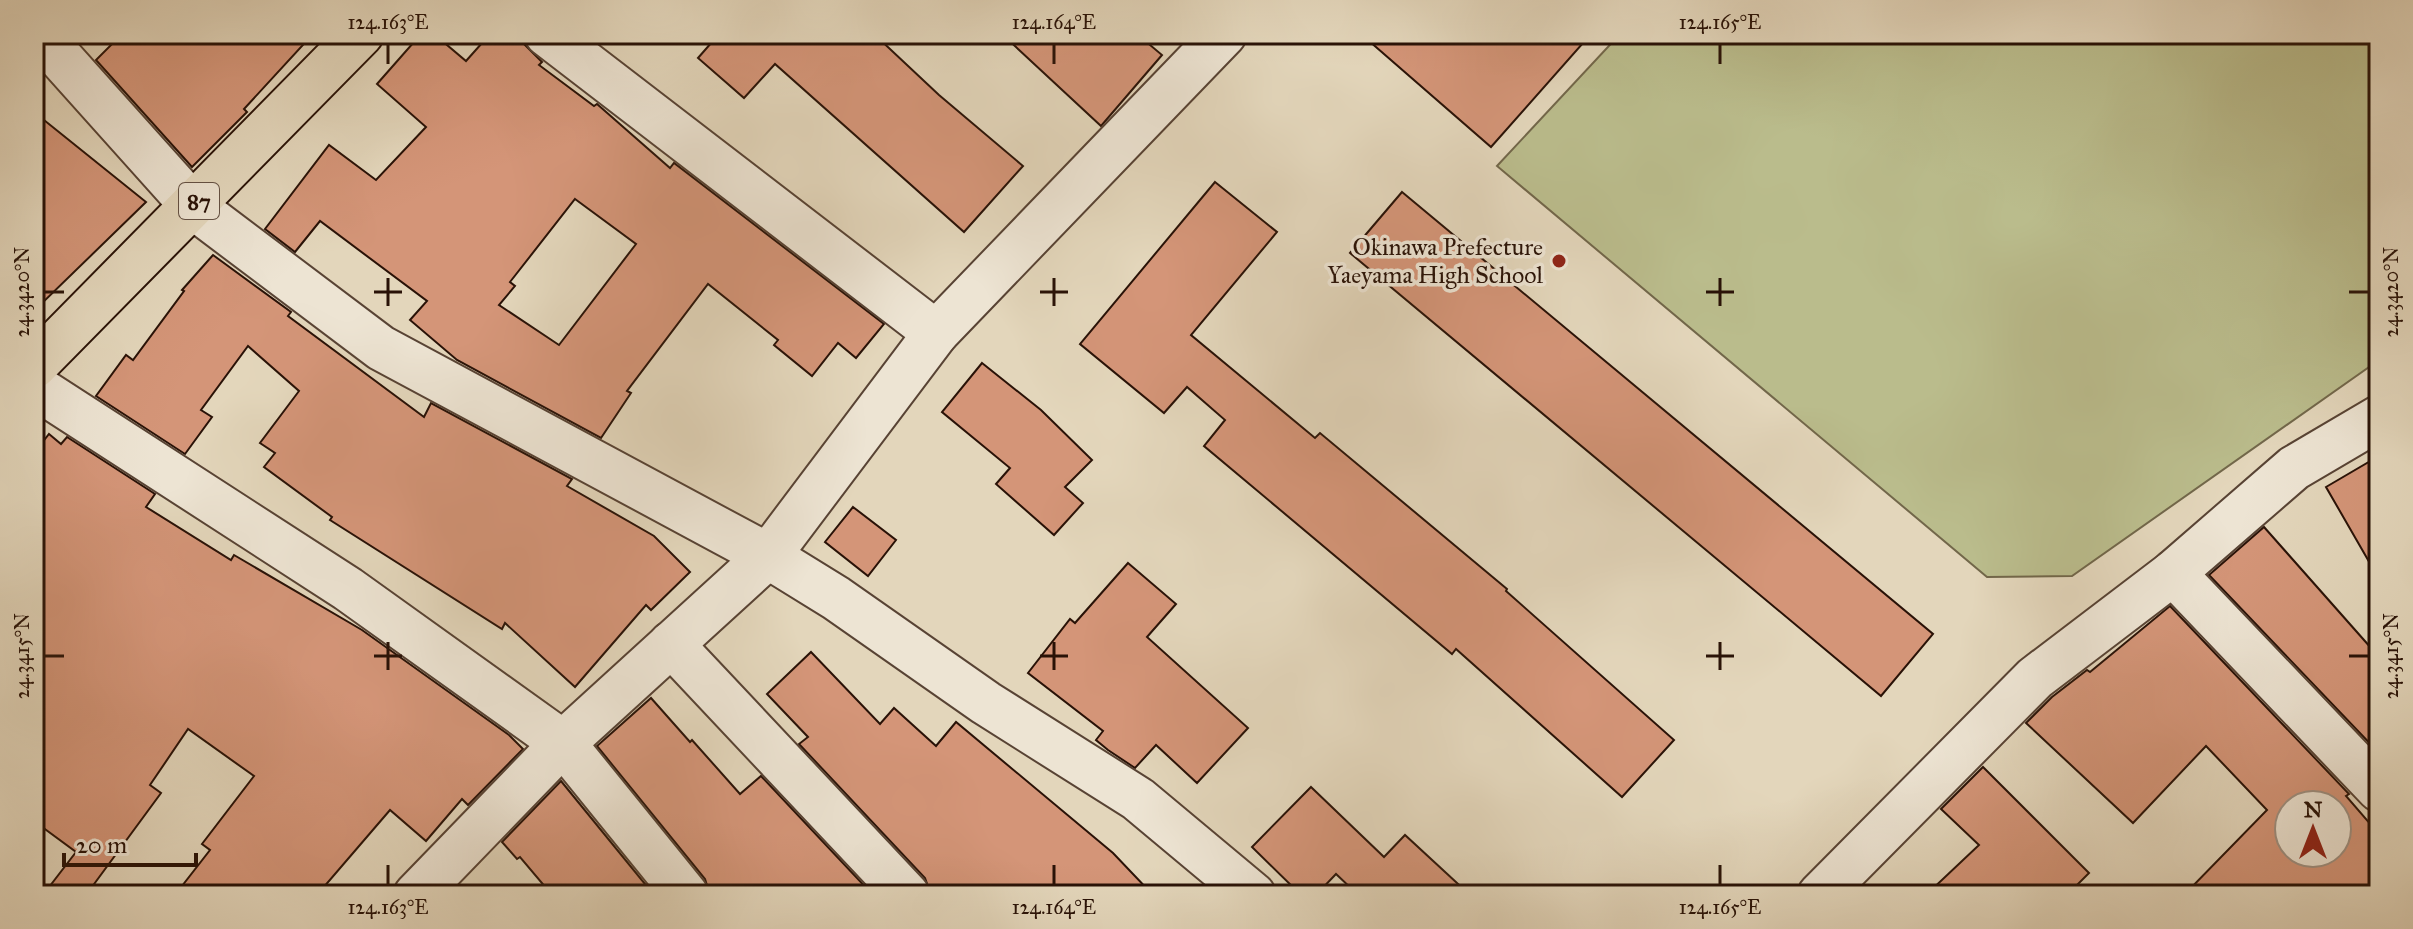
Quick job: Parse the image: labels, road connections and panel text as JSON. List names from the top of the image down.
{
  "streets": {
    "main road": ["87"]
  },
  "places": ["Okinawa Prefecture Yaeyama High School"],
  "scale_bar": "20 m",
  "north": "top",
  "coordinates": [
    "124.163°E",
    "124.164°E",
    "124.165°E",
    "24.3420°N",
    "24.3415°N"
  ]
}
